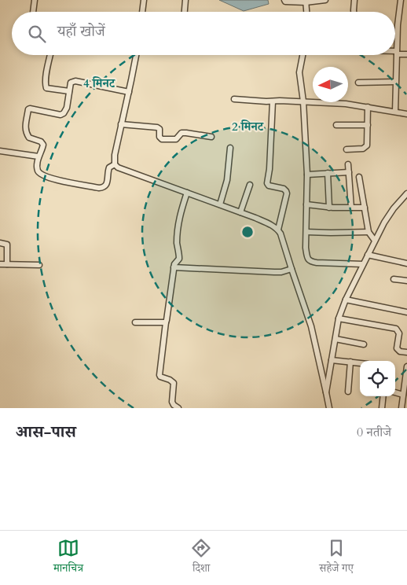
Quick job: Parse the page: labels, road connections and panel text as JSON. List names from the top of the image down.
{
  "north": "left",
  "page": {
    "search": "यहाँ खोजें",
    "heading": ["आस-पास", "0 नतीजे"],
    "nav": ["मानचित्र", "दिशा", "सहेजे गए"]
  },
  "rings": ["4 मिनट", "2 मिनट"]
}
